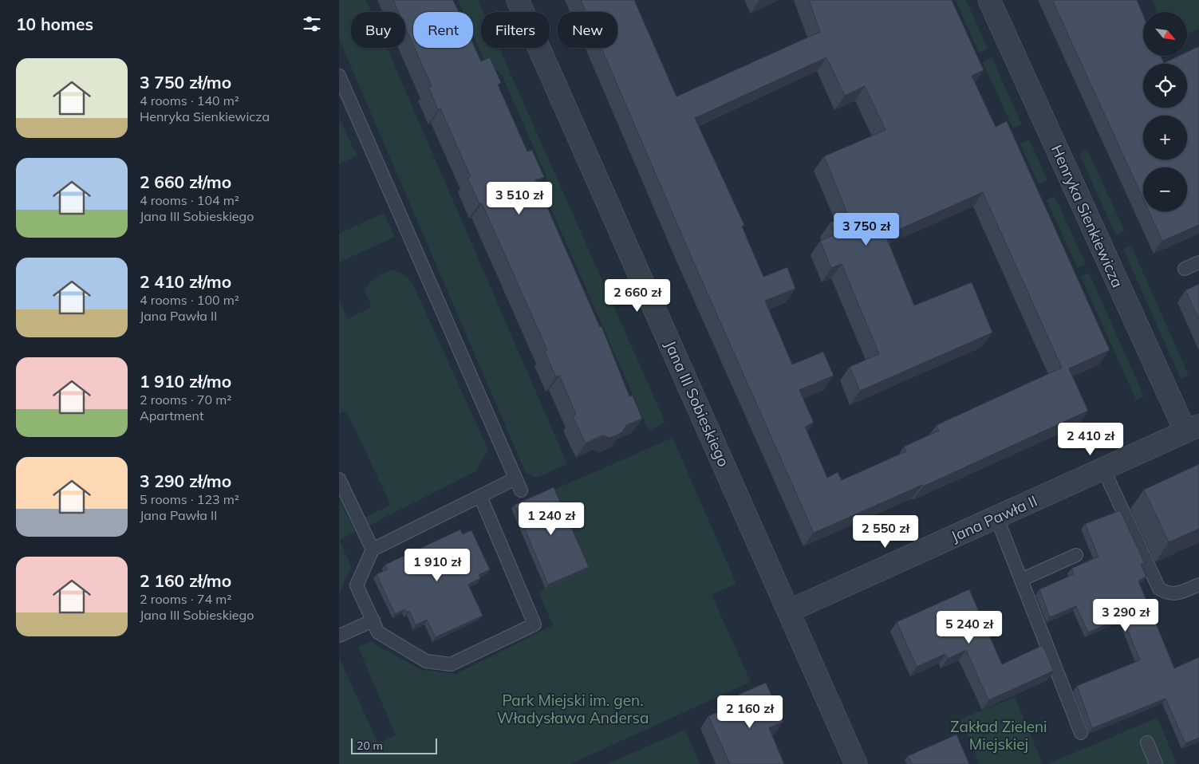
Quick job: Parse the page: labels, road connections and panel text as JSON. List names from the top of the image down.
{
  "streets": {
    "street": ["Henryka Sienkiewicza", "Jana III Sobieskiego", "Jana Pawła II"]
  },
  "crossings": [
    ["Henryka Sienkiewicza", "Jana Pawła II"],
    ["Jana III Sobieskiego", "Jana Pawła II"]
  ],
  "parks": ["Park Miejski im. gen. Władysława Andersa", "Zakład Zieleni Miejskiej"],
  "scale_bar": "20 m",
  "north": "bottom right",
  "page": {
    "heading": "10 homes",
    "map_buttons": ["+", "−"],
    "chip": [
      "Buy",
      "Rent",
      "Filters",
      "New"
    ],
    "list": [
      {
        "name": "3 750 zł/mo",
        "note": "4 rooms · 140 m² · Henryka Sienkiewicza"
      },
      {
        "name": "2 660 zł/mo",
        "note": "4 rooms · 104 m² · Jana III Sobieskiego"
      },
      {
        "name": "2 410 zł/mo",
        "note": "4 rooms · 100 m² · Jana Pawła II"
      },
      {
        "name": "1 910 zł/mo",
        "note": "2 rooms · 70 m² · Apartment"
      },
      {
        "name": "3 290 zł/mo",
        "note": "5 rooms · 123 m² · Jana Pawła II"
      },
      {
        "name": "2 160 zł/mo",
        "note": "2 rooms · 74 m² · Jana III Sobieskiego"
      }
    ],
    "price": [
      "3 510 zł",
      "3 750 zł",
      "2 660 zł",
      "2 410 zł",
      "1 240 zł",
      "2 550 zł",
      "1 910 zł",
      "3 290 zł",
      "5 240 zł",
      "2 160 zł"
    ],
    "scale": "20 m"
  }
}
